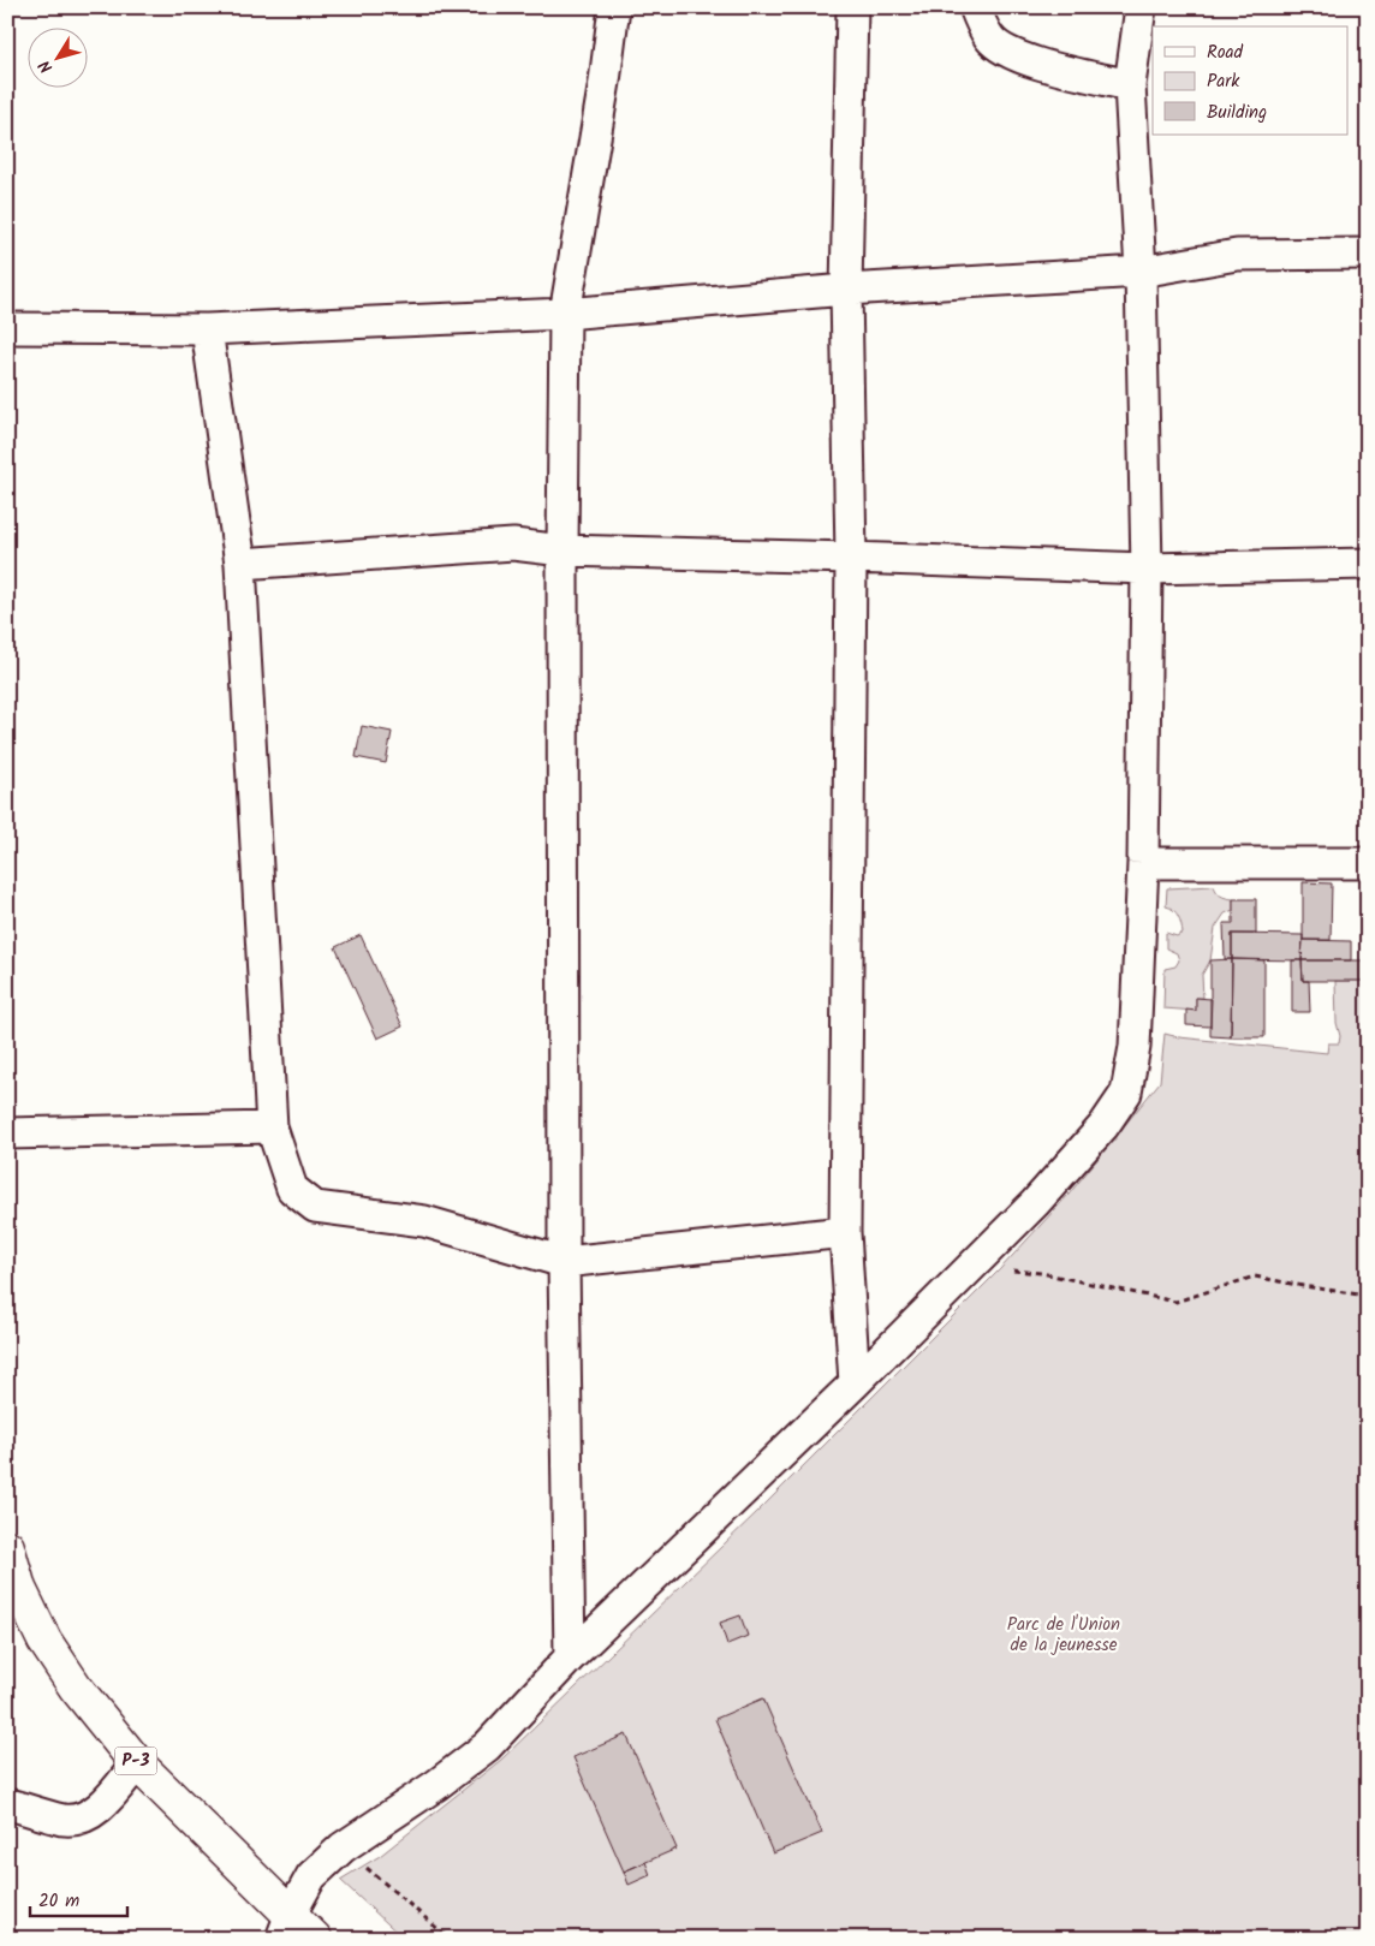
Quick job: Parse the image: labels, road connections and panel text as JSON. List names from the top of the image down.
{
  "streets": {
    "highway": ["P-3"]
  },
  "parks": ["Parc de l'Union de la jeunesse"],
  "legend": ["Road", "Park", "Building"],
  "scale_bar": "20 m",
  "north": "bottom left"
}
